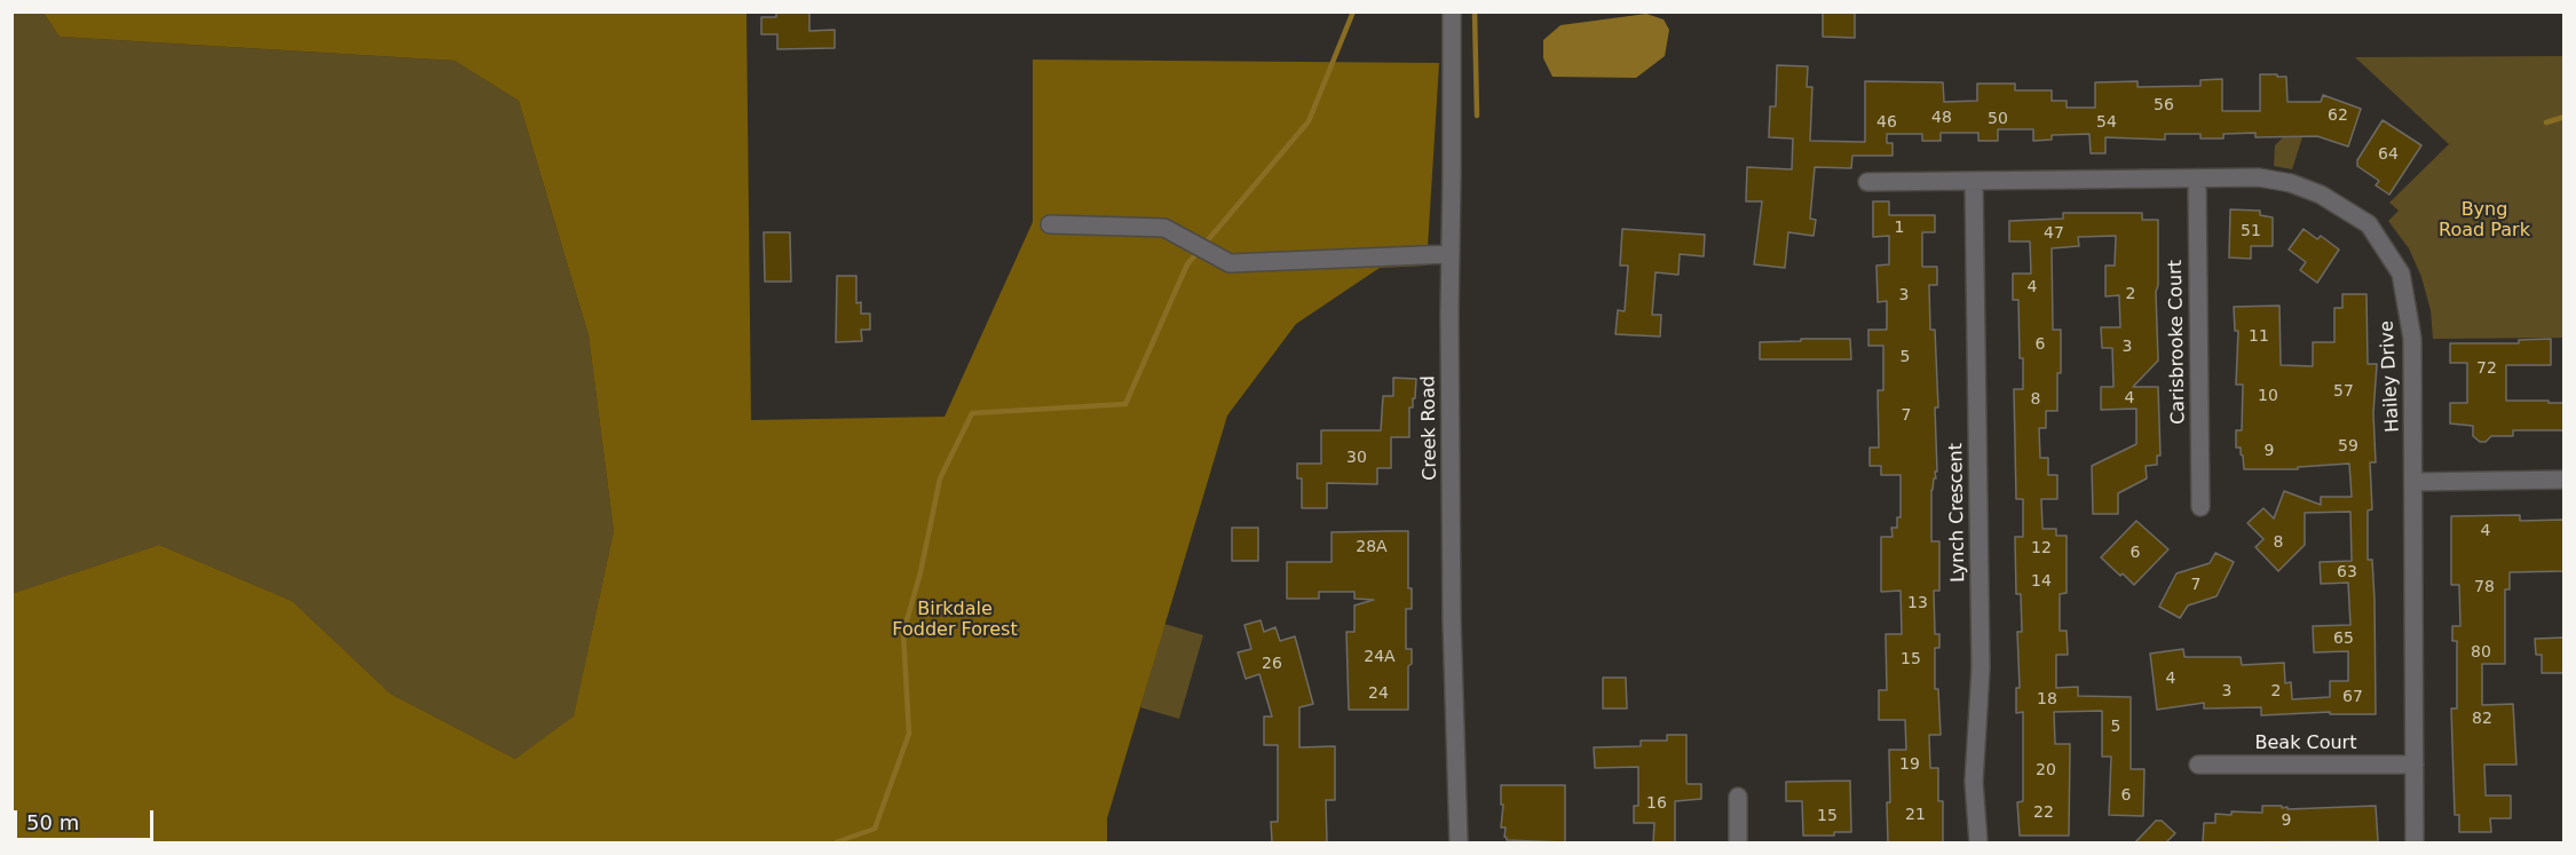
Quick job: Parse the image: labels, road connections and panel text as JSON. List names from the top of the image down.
{
  "streets": {
    "street": [
      "Carisbrooke Court",
      "Hailey Drive",
      "Creek Road",
      "Lynch Crescent",
      "Beak Court"
    ]
  },
  "crossings": [
    ["Carisbrooke Court", "Hailey Drive"],
    ["Hailey Drive", "Lynch Crescent"],
    ["Hailey Drive", "Beak Court"]
  ],
  "parks": ["Byng Road Park", "Birkdale Fodder Forest"],
  "house_numbers": [
    "56",
    "62",
    "48",
    "50",
    "46",
    "54",
    "64",
    "1",
    "51",
    "47",
    "4",
    "2",
    "3",
    "11",
    "6",
    "3",
    "5",
    "72",
    "57",
    "10",
    "4",
    "8",
    "7",
    "59",
    "9",
    "30",
    "4",
    "8",
    "28A",
    "12",
    "6",
    "63",
    "14",
    "7",
    "78",
    "13",
    "65",
    "80",
    "24A",
    "15",
    "26",
    "4",
    "3",
    "2",
    "24",
    "67",
    "18",
    "82",
    "5",
    "19",
    "20",
    "6",
    "16",
    "22",
    "21",
    "15",
    "9"
  ],
  "scale_bar": "50 m"
}
